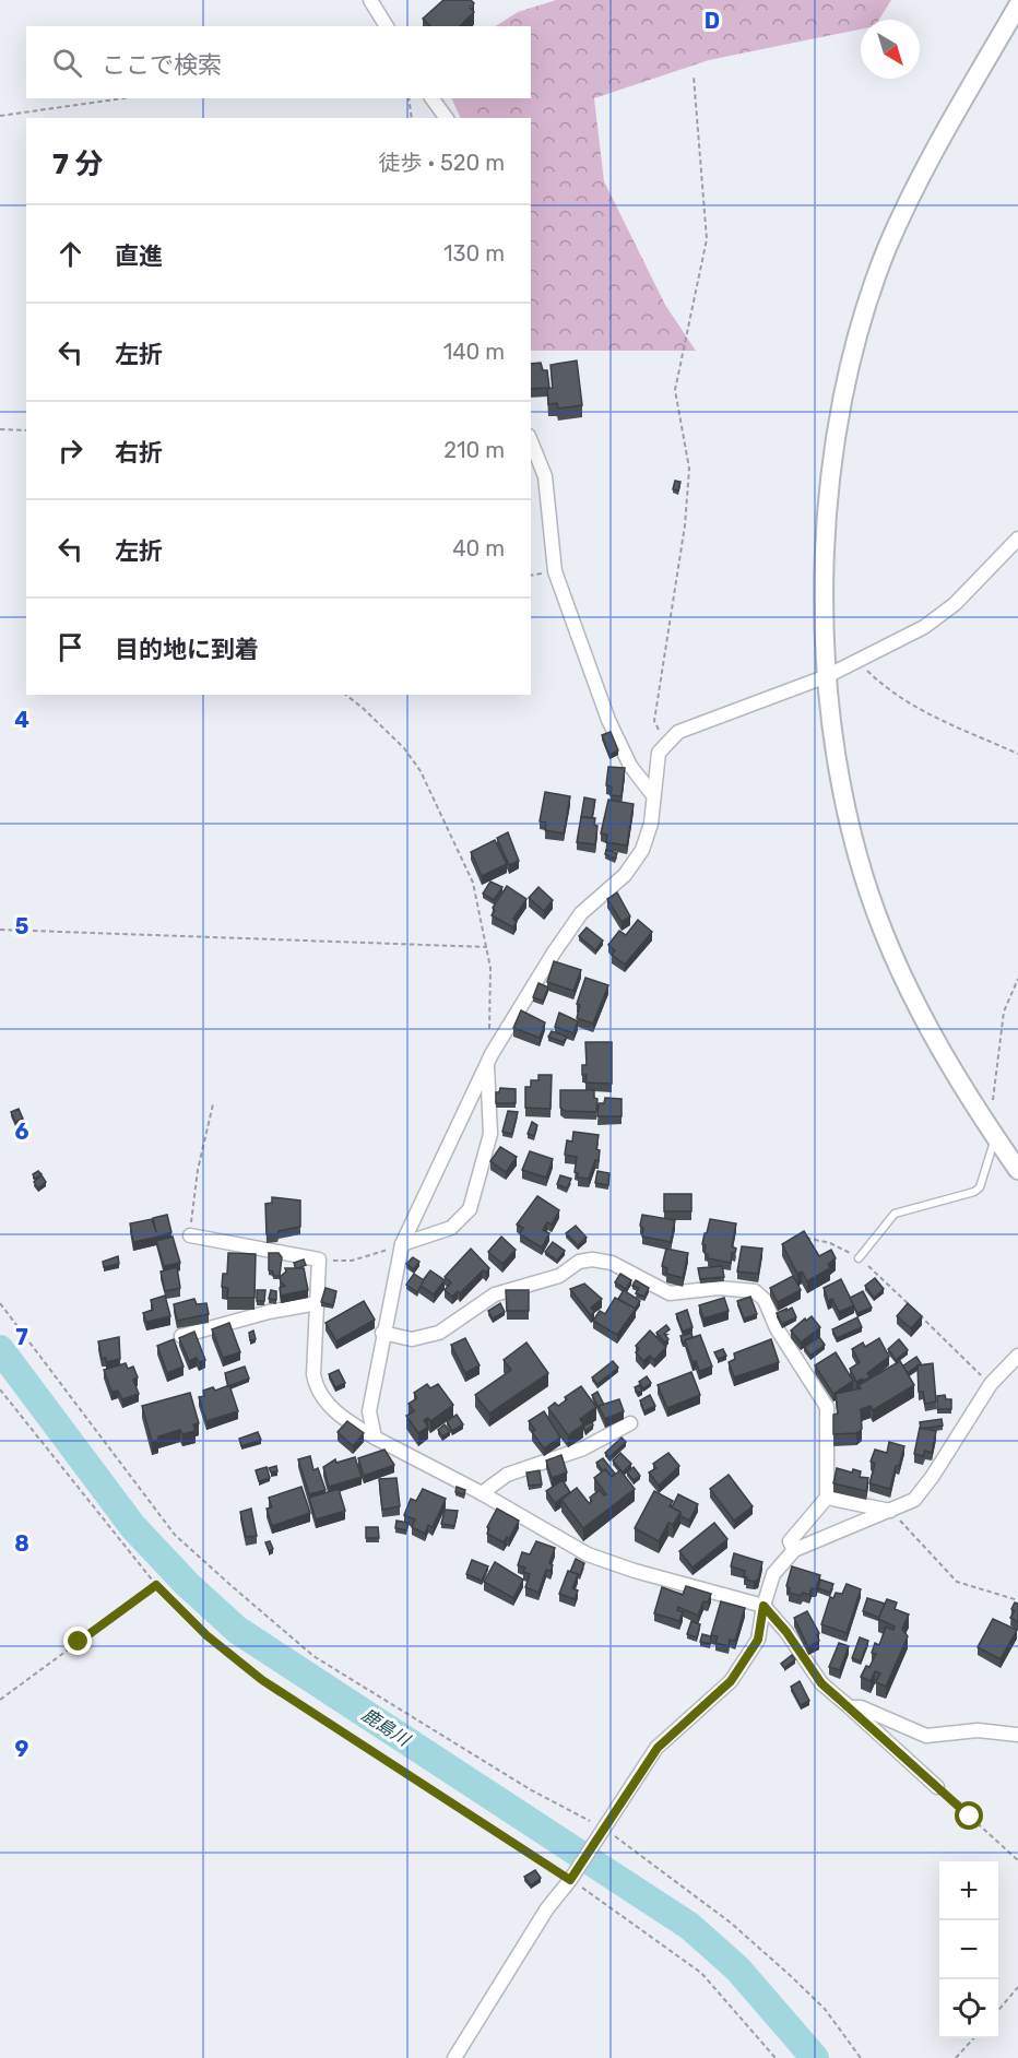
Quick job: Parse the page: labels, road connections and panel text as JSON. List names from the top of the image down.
{
  "water": ["鹿島川"],
  "north": "bottom right",
  "page": {
    "search": "ここで検索",
    "heading": ["7 分", "徒歩 · 520 m"],
    "list": [
      ["直進", "130 m"],
      ["左折", "140 m"],
      ["右折", "210 m"],
      ["左折", "40 m"],
      "目的地に到着"
    ],
    "map_buttons": ["+", "−"]
  },
  "grid": {
    "columns": ["D"],
    "rows": [
      "4",
      "5",
      "6",
      "7",
      "8",
      "9"
    ]
  }
}
